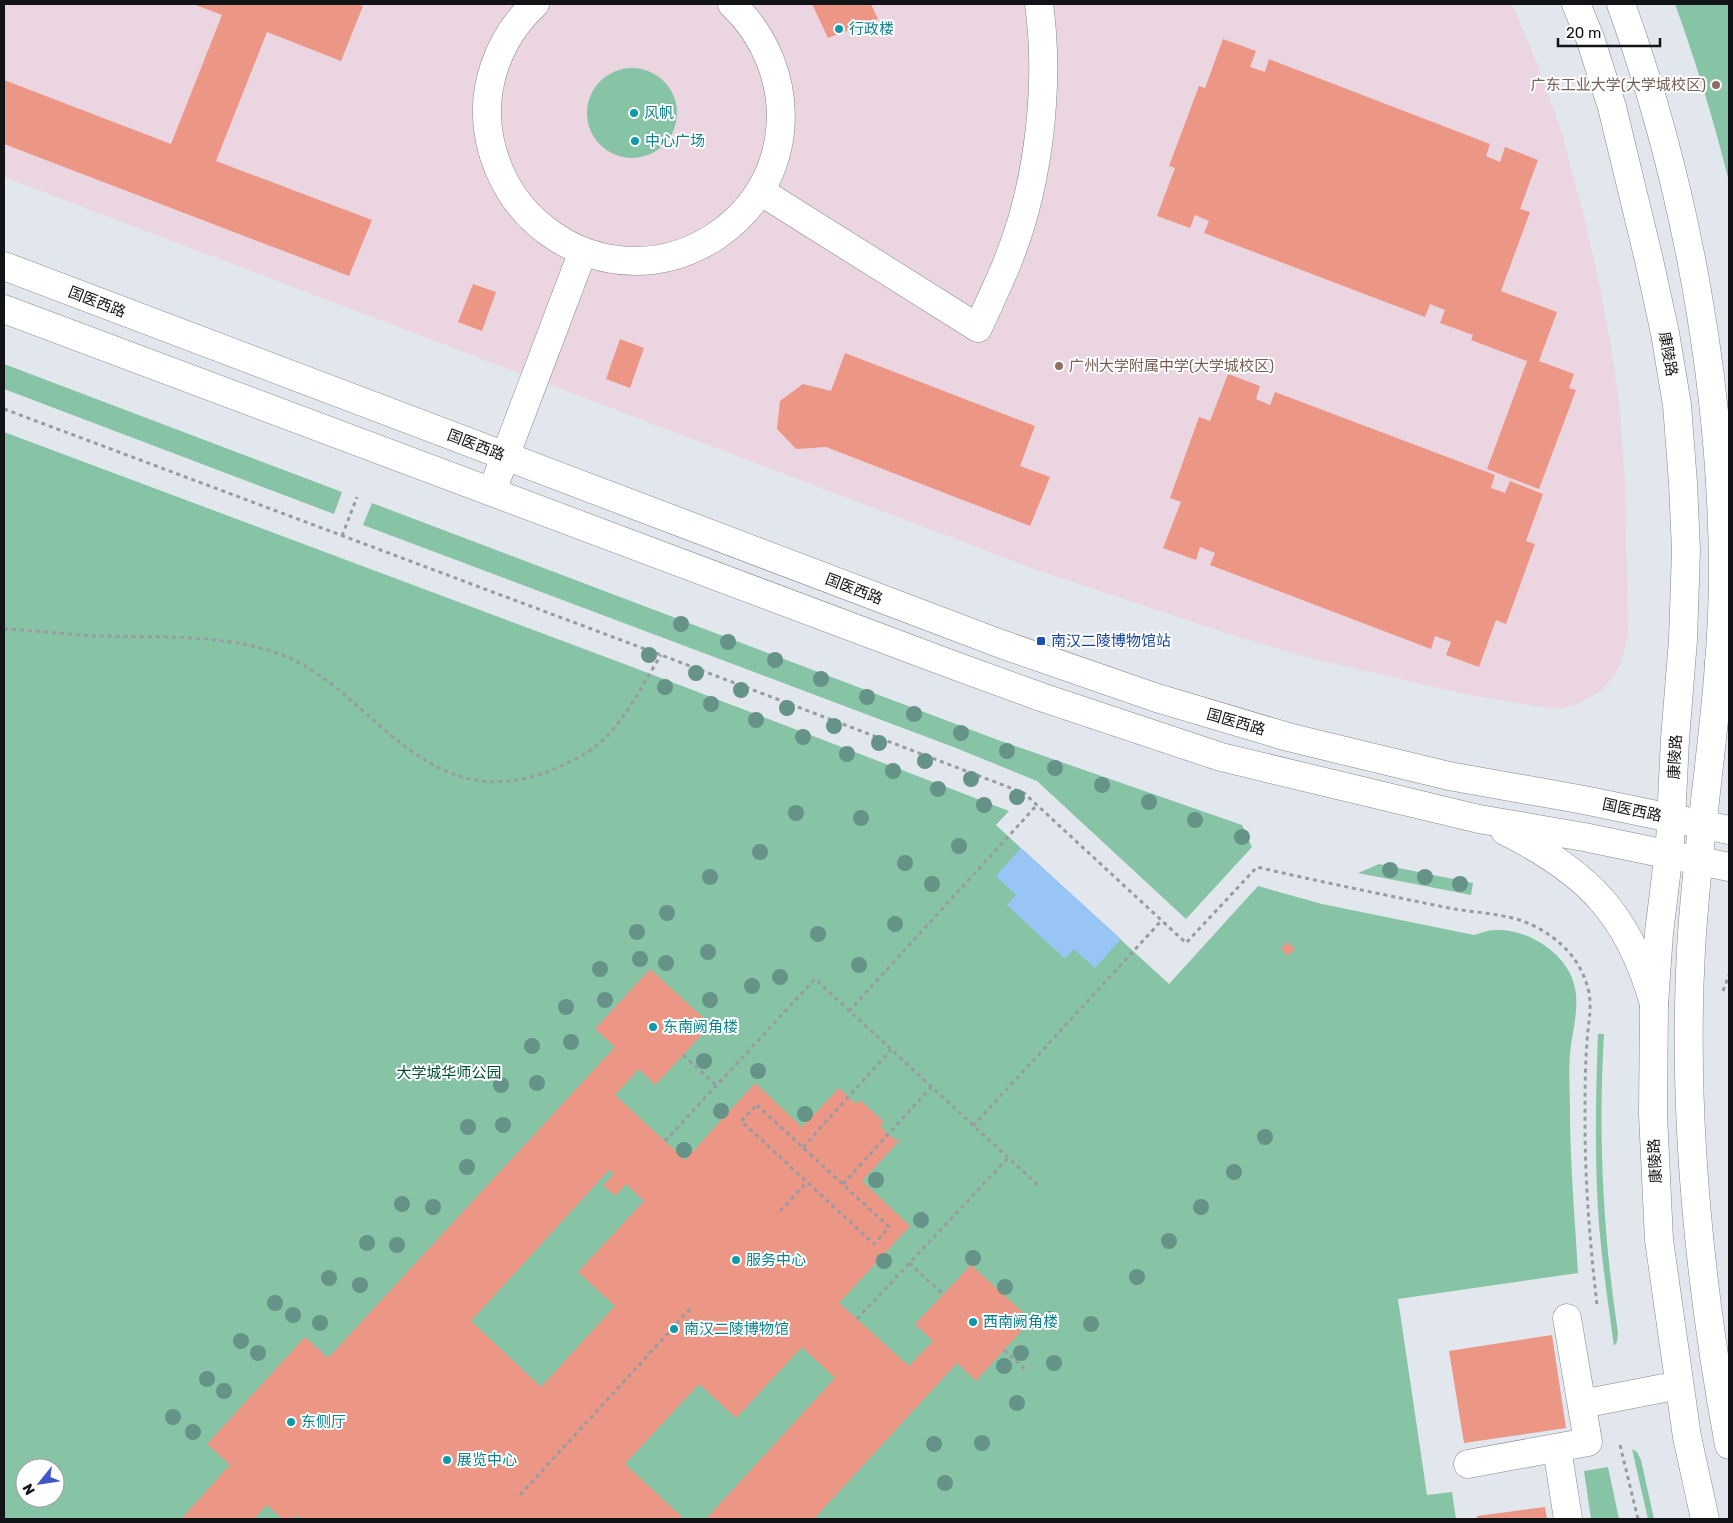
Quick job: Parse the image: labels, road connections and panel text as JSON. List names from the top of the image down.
{
  "streets": {
    "main road": ["国医西路", "康陵路"]
  },
  "crossings": [
    ["国医西路", "康陵路"]
  ],
  "parks": ["大学城华师公园"],
  "places": {
    "other": [
      "行政楼",
      "广东工业大学(大学城校区)",
      "风帆",
      "中心广场",
      "广州大学附属中学(大学城校区)",
      "东南阙角楼",
      "服务中心",
      "西南阙角楼",
      "南汉二陵博物馆",
      "东侧厅",
      "展览中心"
    ],
    "transit": ["南汉二陵博物馆站"]
  },
  "scale_bar": "20 m",
  "north": "bottom left"
}
